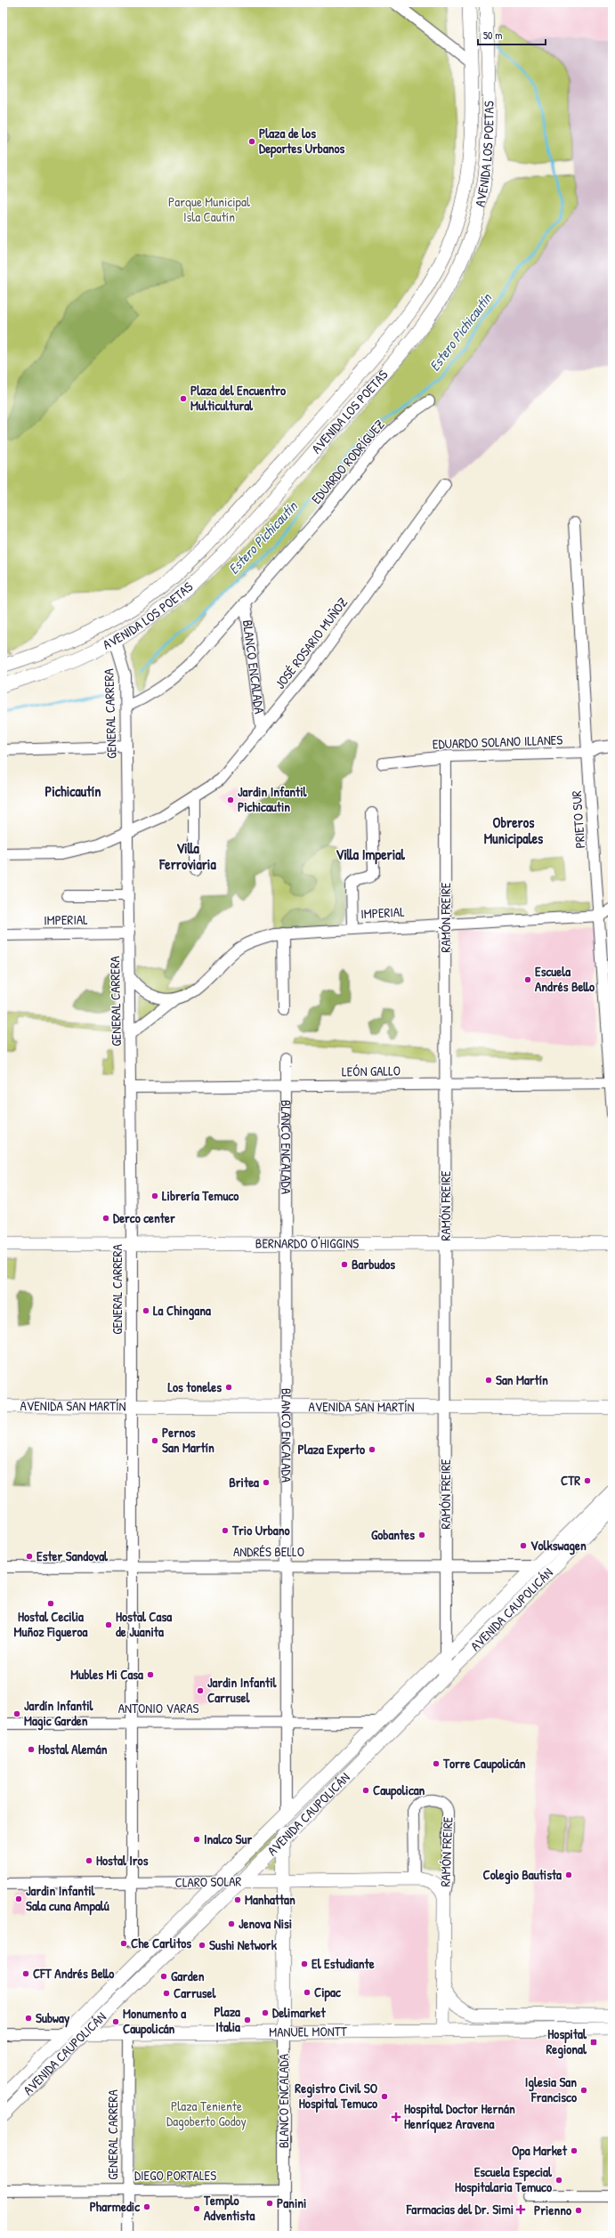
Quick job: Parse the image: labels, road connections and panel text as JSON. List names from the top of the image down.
{
  "streets": {
    "main road": [
      "AVENIDA LOS POETAS",
      "BLANCO ENCALADA",
      "RAMÓN FREIRE",
      "BERNARDO O'HIGGINS",
      "AVENIDA SAN MARTÍN",
      "AVENIDA CAUPOLICÁN",
      "CLARO SOLAR",
      "MANUEL MONTT"
    ],
    "street": [
      "EDUARDO RODRÍGUEZ",
      "JOSÉ ROSARIO MUÑOZ",
      "GENERAL CARRERA",
      "EDUARDO SOLANO ILLANES",
      "PRIETO SUR",
      "IMPERIAL",
      "LEÓN GALLO",
      "ANDRÉS BELLO",
      "ANTONIO VARAS",
      "DIEGO PORTALES"
    ]
  },
  "crossings": [
    ["AVENIDA LOS POETAS", "GENERAL CARRERA"],
    ["EDUARDO RODRÍGUEZ", "BLANCO ENCALADA"],
    ["EDUARDO RODRÍGUEZ", "GENERAL CARRERA"],
    ["JOSÉ ROSARIO MUÑOZ", "BLANCO ENCALADA"],
    ["JOSÉ ROSARIO MUÑOZ", "GENERAL CARRERA"],
    ["BLANCO ENCALADA", "LEÓN GALLO"],
    ["BLANCO ENCALADA", "BERNARDO O'HIGGINS"],
    ["BLANCO ENCALADA", "AVENIDA SAN MARTÍN"],
    ["BLANCO ENCALADA", "ANDRÉS BELLO"],
    ["BLANCO ENCALADA", "AVENIDA CAUPOLICÁN"],
    ["BLANCO ENCALADA", "ANTONIO VARAS"],
    ["BLANCO ENCALADA", "CLARO SOLAR"],
    ["BLANCO ENCALADA", "MANUEL MONTT"],
    ["BLANCO ENCALADA", "DIEGO PORTALES"],
    ["GENERAL CARRERA", "IMPERIAL"],
    ["GENERAL CARRERA", "LEÓN GALLO"],
    ["GENERAL CARRERA", "BERNARDO O'HIGGINS"],
    ["GENERAL CARRERA", "AVENIDA SAN MARTÍN"],
    ["GENERAL CARRERA", "ANDRÉS BELLO"],
    ["GENERAL CARRERA", "ANTONIO VARAS"],
    ["GENERAL CARRERA", "CLARO SOLAR"],
    ["GENERAL CARRERA", "MANUEL MONTT"],
    ["GENERAL CARRERA", "DIEGO PORTALES"],
    ["EDUARDO SOLANO ILLANES", "PRIETO SUR"],
    ["EDUARDO SOLANO ILLANES", "RAMÓN FREIRE"],
    ["PRIETO SUR", "IMPERIAL"],
    ["PRIETO SUR", "LEÓN GALLO"],
    ["IMPERIAL", "RAMÓN FREIRE"],
    ["RAMÓN FREIRE", "LEÓN GALLO"],
    ["RAMÓN FREIRE", "BERNARDO O'HIGGINS"],
    ["RAMÓN FREIRE", "AVENIDA SAN MARTÍN"],
    ["RAMÓN FREIRE", "ANDRÉS BELLO"],
    ["RAMÓN FREIRE", "AVENIDA CAUPOLICÁN"],
    ["RAMÓN FREIRE", "CLARO SOLAR"],
    ["RAMÓN FREIRE", "MANUEL MONTT"],
    ["ANDRÉS BELLO", "AVENIDA CAUPOLICÁN"],
    ["AVENIDA CAUPOLICÁN", "ANTONIO VARAS"],
    ["AVENIDA CAUPOLICÁN", "CLARO SOLAR"],
    ["AVENIDA CAUPOLICÁN", "MANUEL MONTT"]
  ],
  "districts": [
    "Pichicautín",
    "Obreros Municipales",
    "Villa Ferroviaria",
    "Villa Imperial"
  ],
  "water": ["Estero Pichicautín"],
  "parks": ["Parque Municipal Isla Cautín", "Plaza Teniente Dagoberto Godoy"],
  "places": {
    "other": [
      "Plaza de los Deportes Urbanos",
      "Plaza del Encuentro Multicultural",
      "Jardin Infantil Pichicautin",
      "Escuela Andrés Bello",
      "Librería Temuco",
      "Derco center",
      "Barbudos",
      "La Chingana",
      "San Martín",
      "Los toneles",
      "Pernos San Martín",
      "Plaza Experto",
      "CTR",
      "Britea",
      "Trio Urbano",
      "Gobantes",
      "Volkswagen",
      "Ester Sandoval",
      "Hostal Cecilia Muñoz Figueroa",
      "Hostal Casa de Juanita",
      "Mubles Mi Casa",
      "Jardin Infantil Carrusel",
      "Jardín Infantil Magic Garden",
      "Hostal Alemán",
      "Torre Caupolicán",
      "Caupolican",
      "Inalco Sur",
      "Hostal Iros",
      "Colegio Bautista",
      "Jardin Infantil Sala cuna Ampalú",
      "Manhattan",
      "Jenova Nisi",
      "Che Carlitos",
      "Sushi Network",
      "El Estudiante",
      "CFT Andrés Bello",
      "Garden",
      "Cipac",
      "Carrusel",
      "Delimarket",
      "Subway",
      "Plaza Italia",
      "Monumento a Caupolicán",
      "Iglesia San Francisco",
      "Registro Civil SO Hospital Temuco",
      "Opa Market",
      "Escuela Especial Hospitalaria Temuco",
      "Panini",
      "Pharmedic",
      "Templo Adventista",
      "Prienno"
    ],
    "transit": ["Hospital Regional"],
    "health": ["Hospital Doctor Hernán Henríquez Aravena", "Farmacias del Dr. Simi"]
  },
  "scale_bar": "50 m"
}
